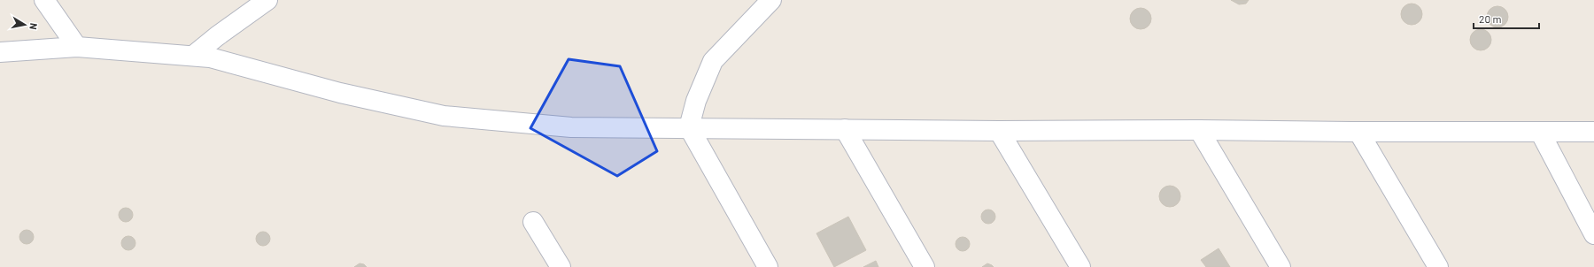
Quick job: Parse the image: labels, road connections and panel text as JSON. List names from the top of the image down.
{
  "scale_bar": "20 m",
  "north": "right"
}
